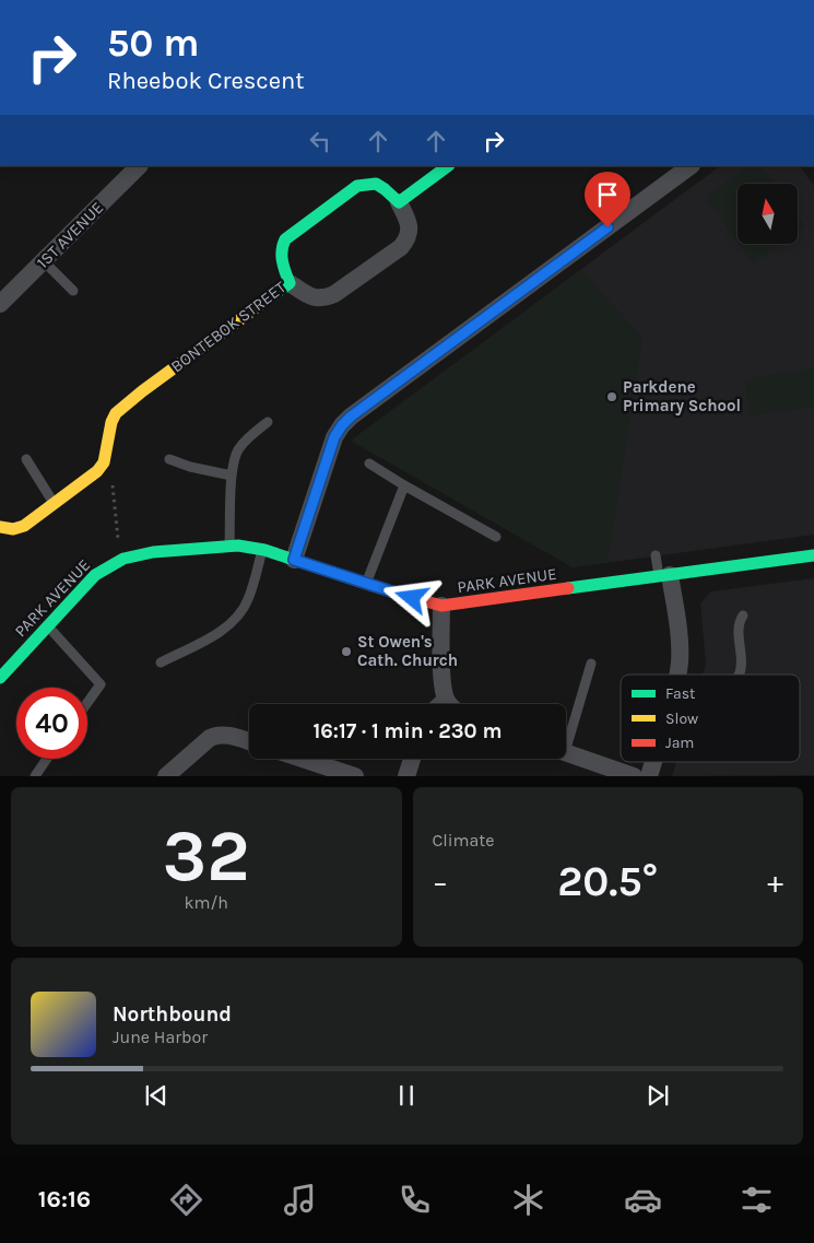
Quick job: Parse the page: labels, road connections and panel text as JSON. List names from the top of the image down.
{
  "streets": {
    "street": ["1ST AVENUE", "BONTEBOK STREET", "PARK AVENUE"]
  },
  "places": ["Parkdene Primary School", "St Owen's Cath. Church"],
  "legend": ["Fast", "Slow", "Jam"],
  "north": "top",
  "page": {
    "turn": ["50 m", "Rheebok Crescent"],
    "limit": "40",
    "trip": "16:17 · 1 min · 230 m",
    "tile": [
      ["32", "km/h"],
      "Climate"
    ],
    "heat": ["−", "20.5°", "+"],
    "song": ["Northbound", "June Harbor"],
    "tabs": "16:16"
  }
}
